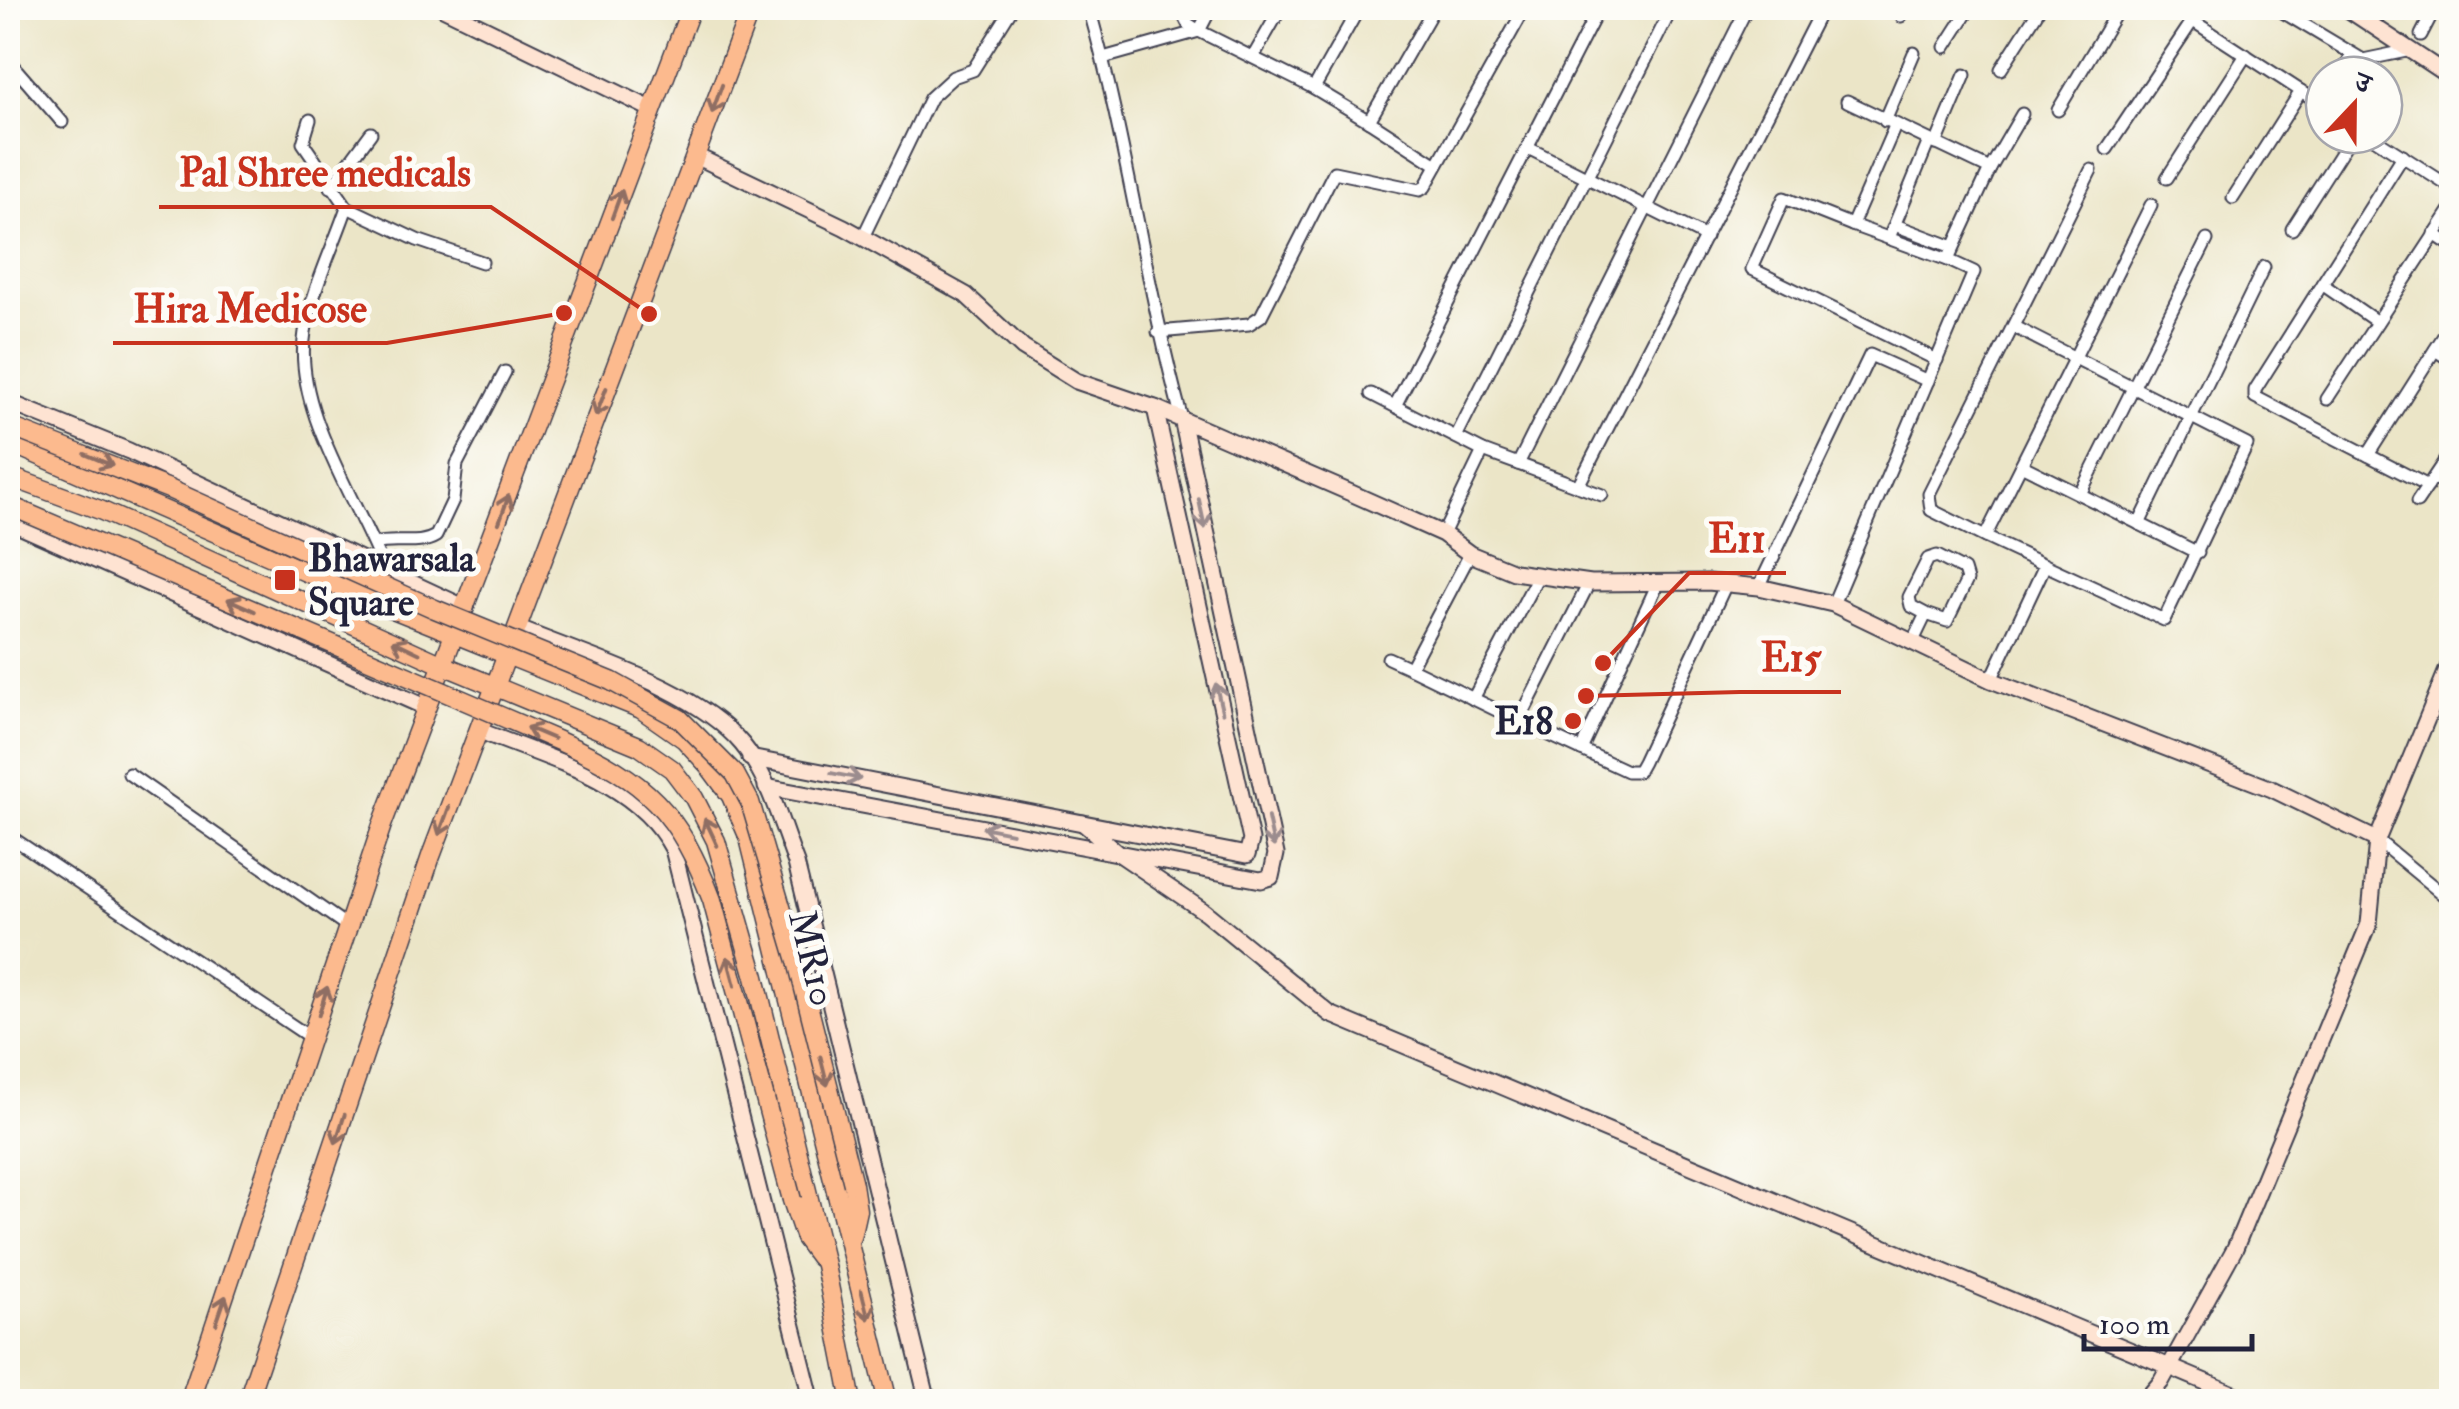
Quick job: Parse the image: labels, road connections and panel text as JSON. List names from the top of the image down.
{
  "streets": {
    "main road": ["MR10"]
  },
  "places": {
    "other": [
      "Hira Medicose",
      "Pal Shree medicals",
      "E11",
      "E15",
      "E18"
    ],
    "transit": ["Bhawarsala Square"]
  },
  "scale_bar": "100 m",
  "north": "top"
}
